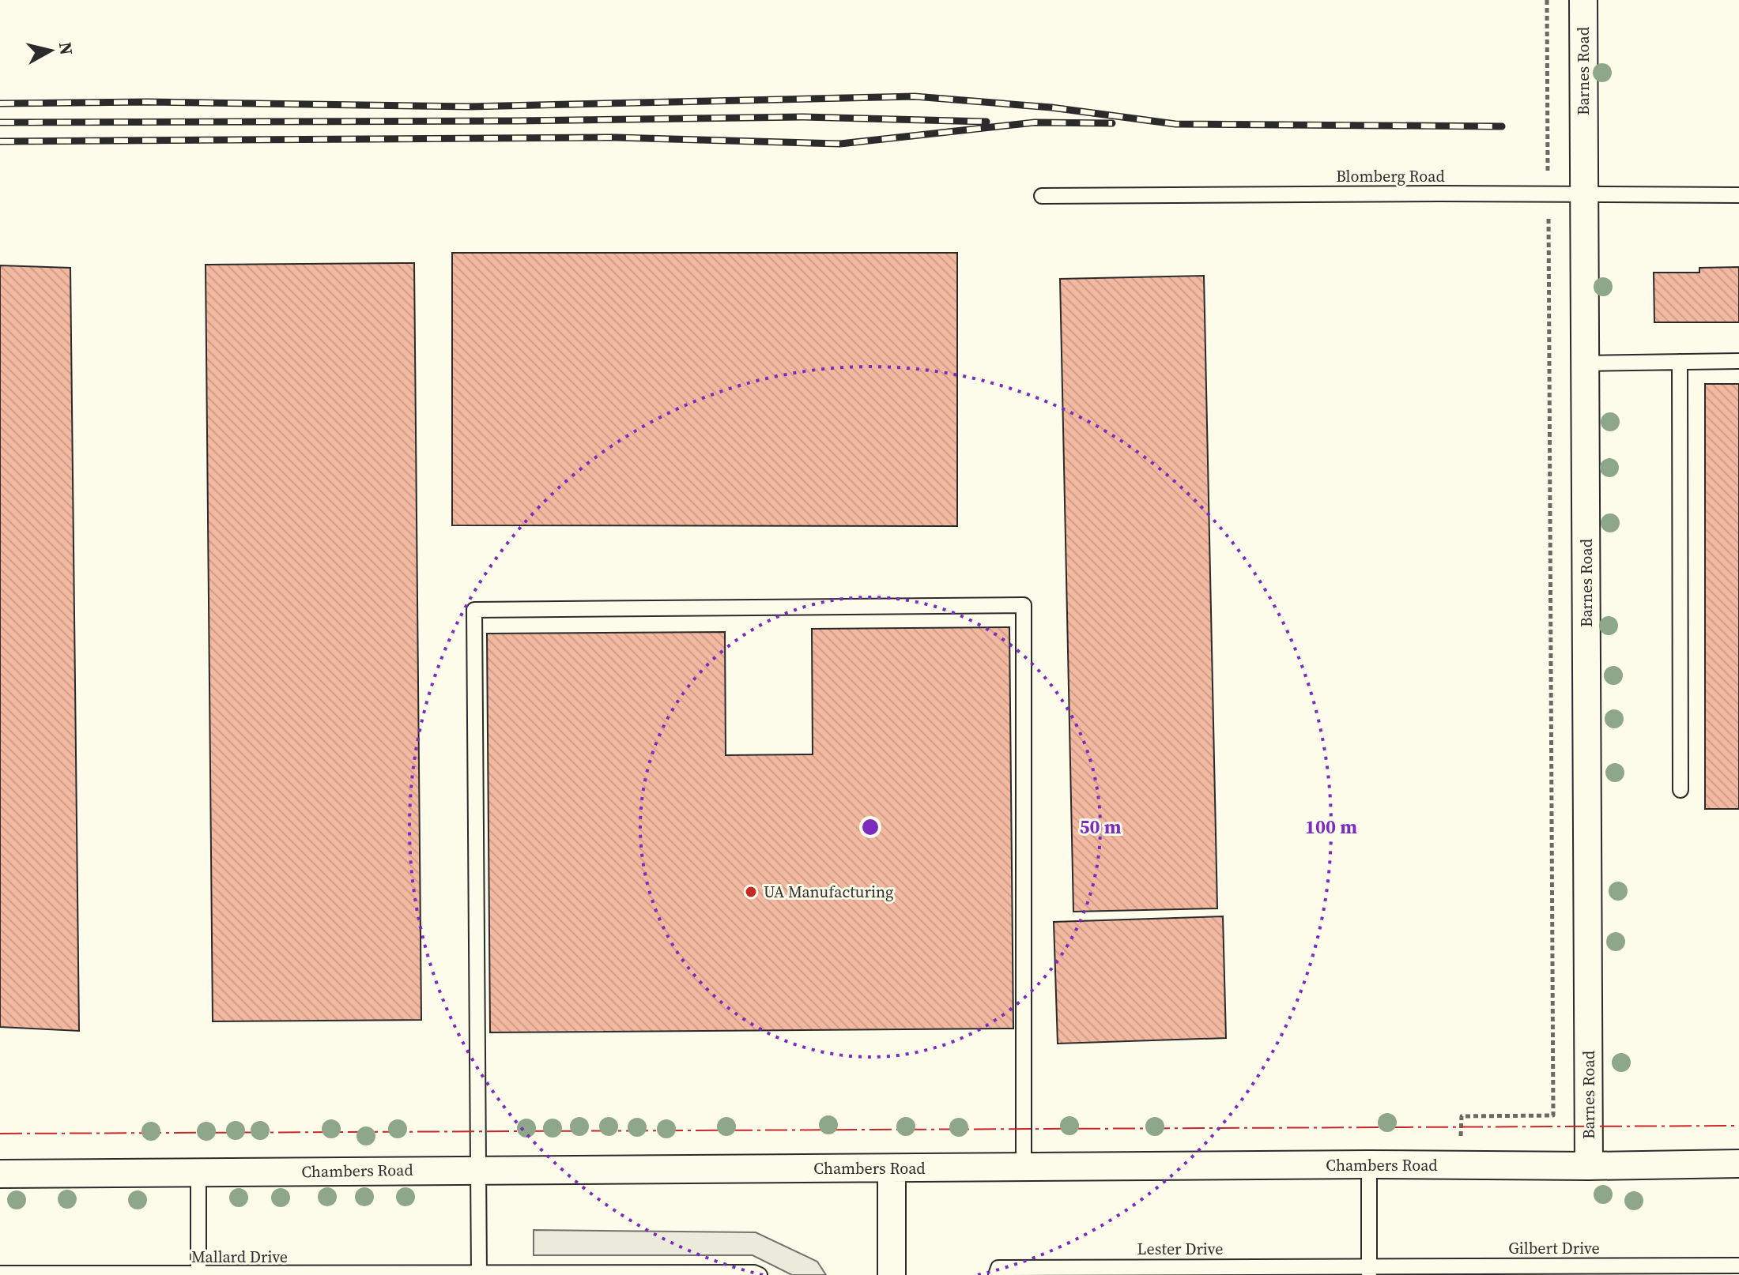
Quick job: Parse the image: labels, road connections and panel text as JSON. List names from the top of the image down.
{
  "streets": {
    "street": ["Barnes Road", "Chambers Road"],
    "lane": [
      "Blomberg Road",
      "Gilbert Drive",
      "Lester Drive",
      "Mallard Drive"
    ]
  },
  "crossings": [
    ["Barnes Road", "Blomberg Road"],
    ["Barnes Road", "Chambers Road"],
    ["Gilbert Drive", "Lester Drive"]
  ],
  "places": ["UA Manufacturing"],
  "north": "right",
  "rings": ["50 m", "100 m"]
}
